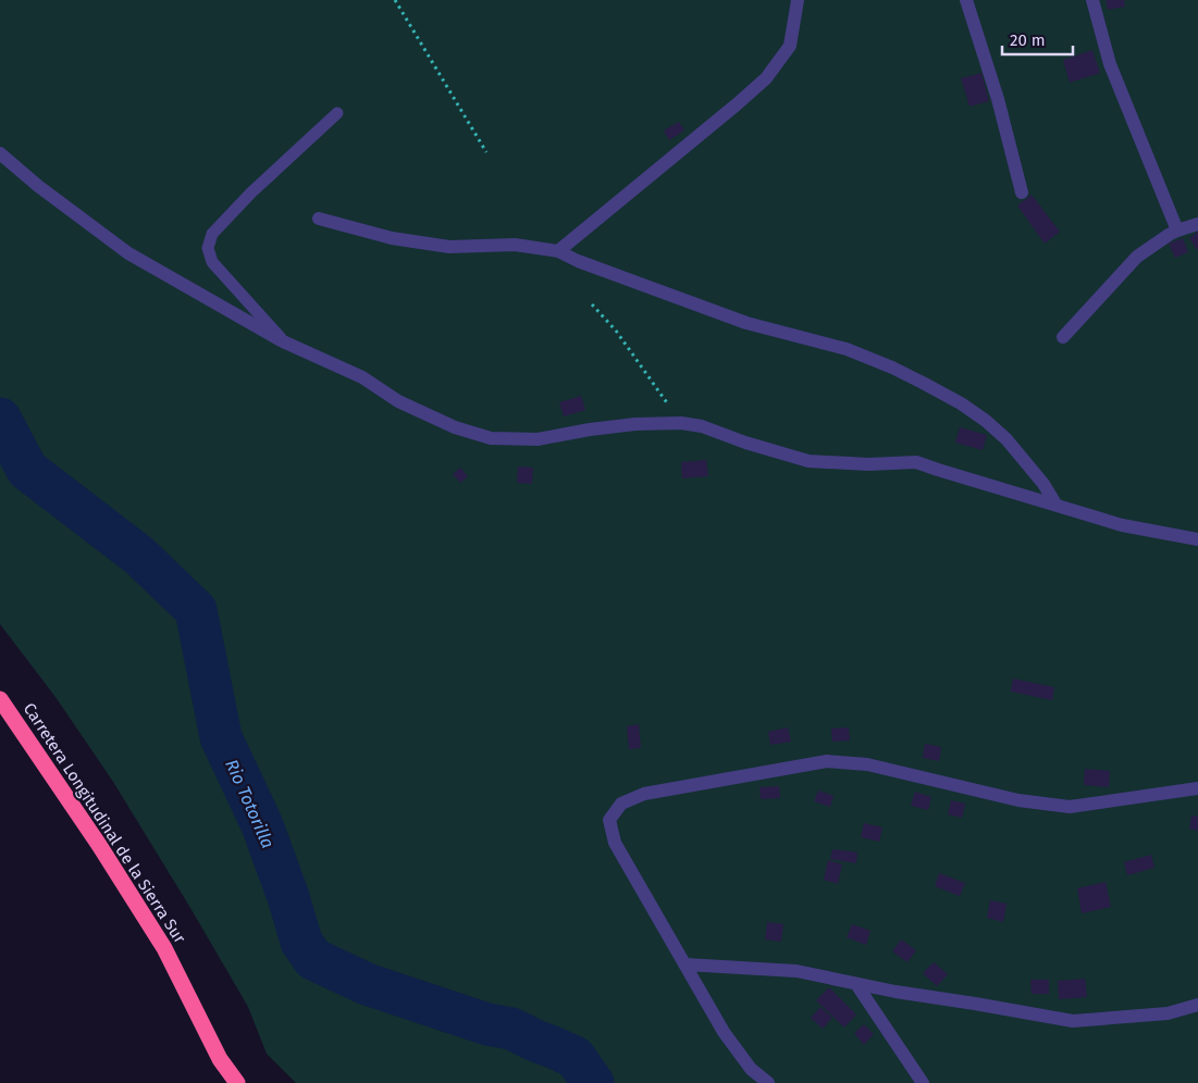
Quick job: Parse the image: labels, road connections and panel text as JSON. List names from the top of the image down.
{
  "streets": {
    "highway": ["Carretera Longitudinal de la Sierra Sur"]
  },
  "water": ["Rio Totorilla"],
  "scale_bar": "20 m"
}
